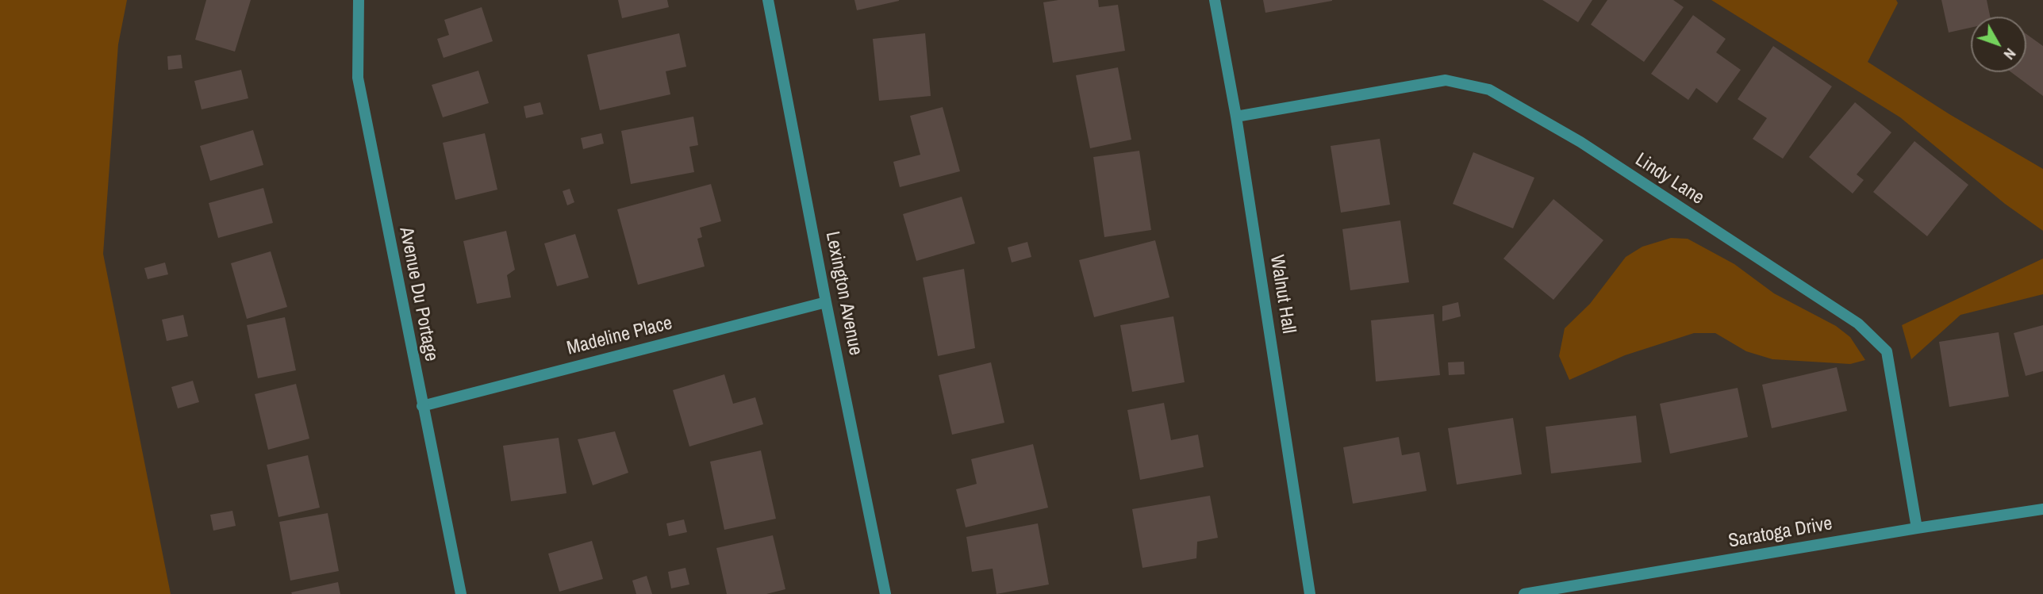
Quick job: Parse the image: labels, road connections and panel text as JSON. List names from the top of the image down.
{
  "streets": {
    "street": [
      "Lindy Lane",
      "Lexington Avenue",
      "Avenue Du Portage",
      "Walnut Hall",
      "Madeline Place",
      "Saratoga Drive"
    ]
  },
  "crossings": [
    ["Lindy Lane", "Walnut Hall"],
    ["Lindy Lane", "Saratoga Drive"],
    ["Lexington Avenue", "Madeline Place"],
    ["Avenue Du Portage", "Madeline Place"]
  ],
  "north": "bottom right"
}
